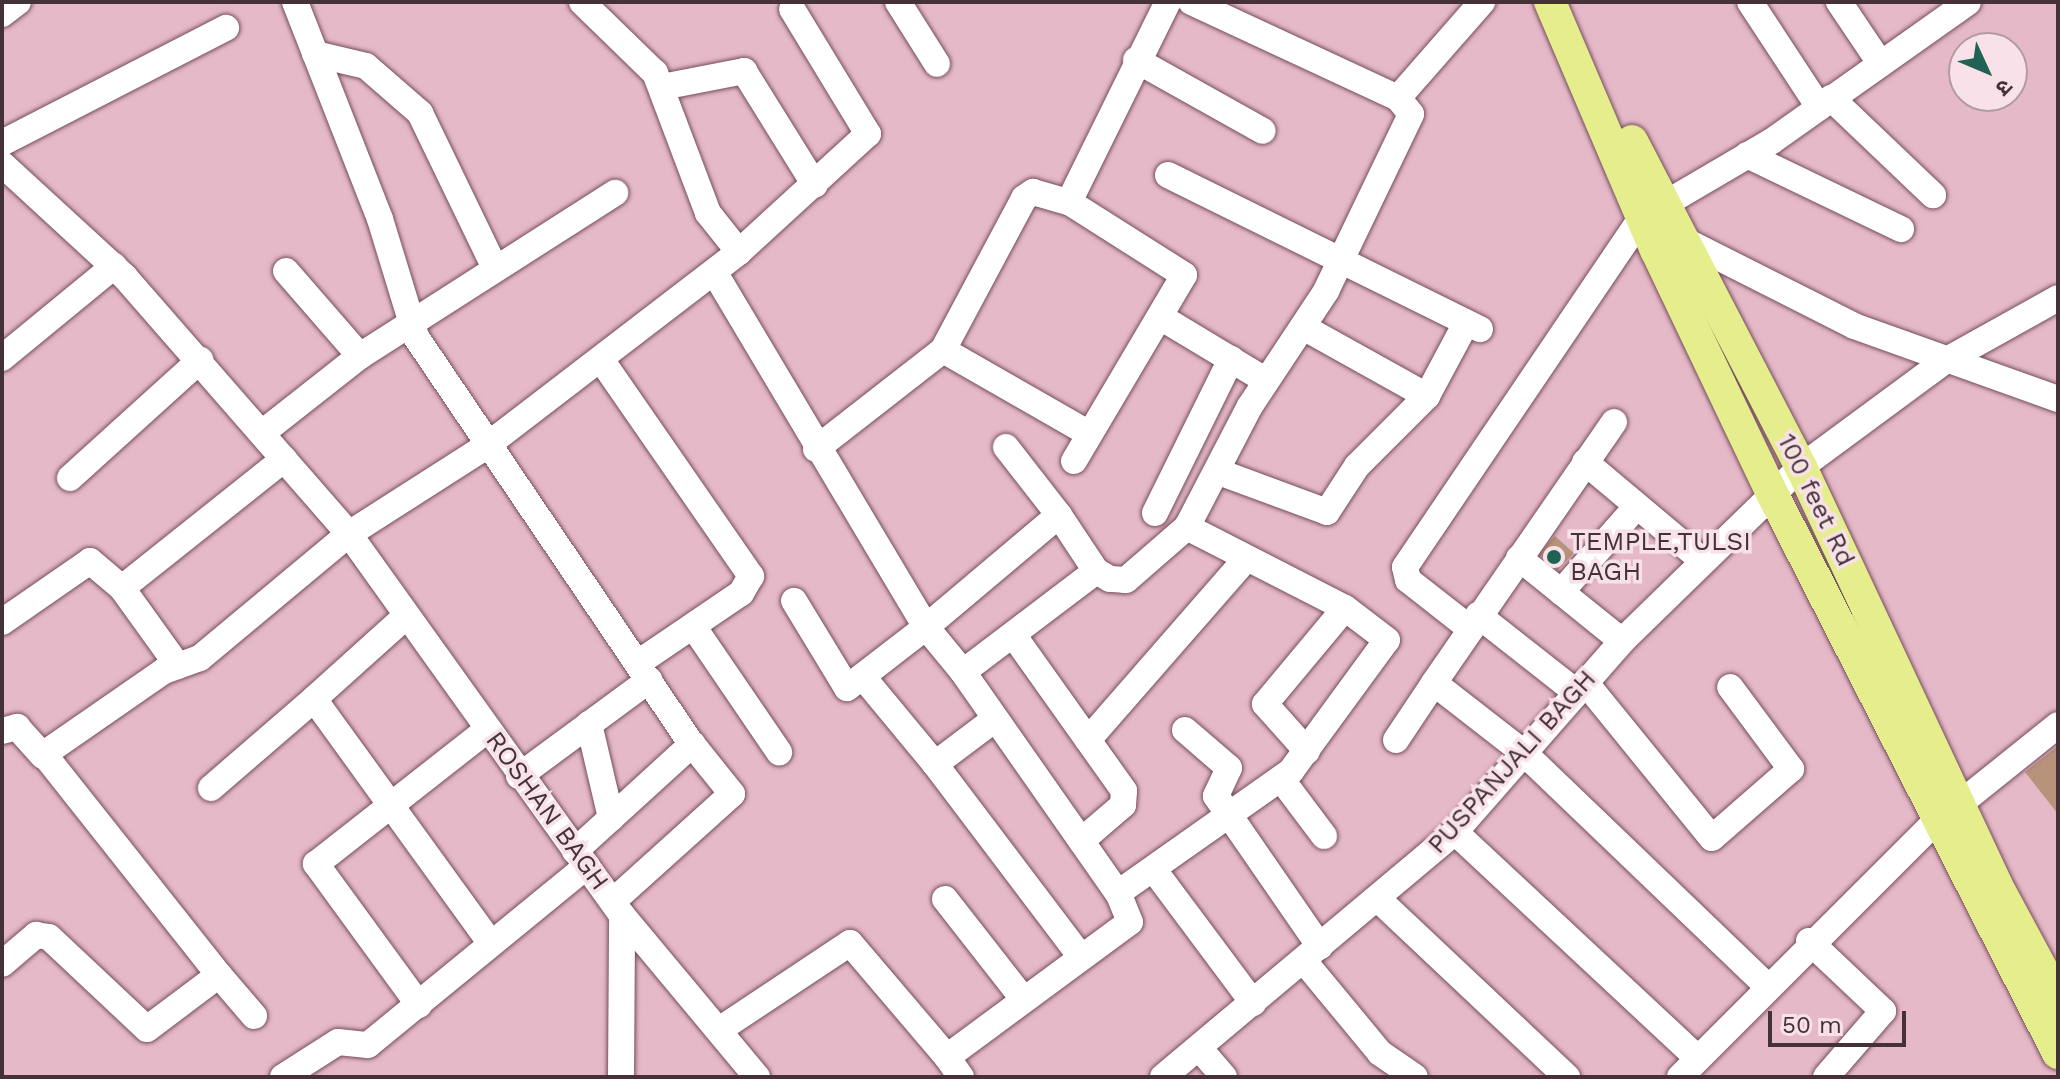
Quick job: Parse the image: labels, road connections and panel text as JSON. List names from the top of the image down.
{
  "streets": {
    "main road": ["100 feet Rd"],
    "street": ["PUSPANJALI BAGH", "ROSHAN BAGH"]
  },
  "crossings": [
    ["100 feet Rd", "PUSPANJALI BAGH"]
  ],
  "places": ["TEMPLE,TULSI BAGH"],
  "scale_bar": "50 m",
  "north": "bottom right"
}
